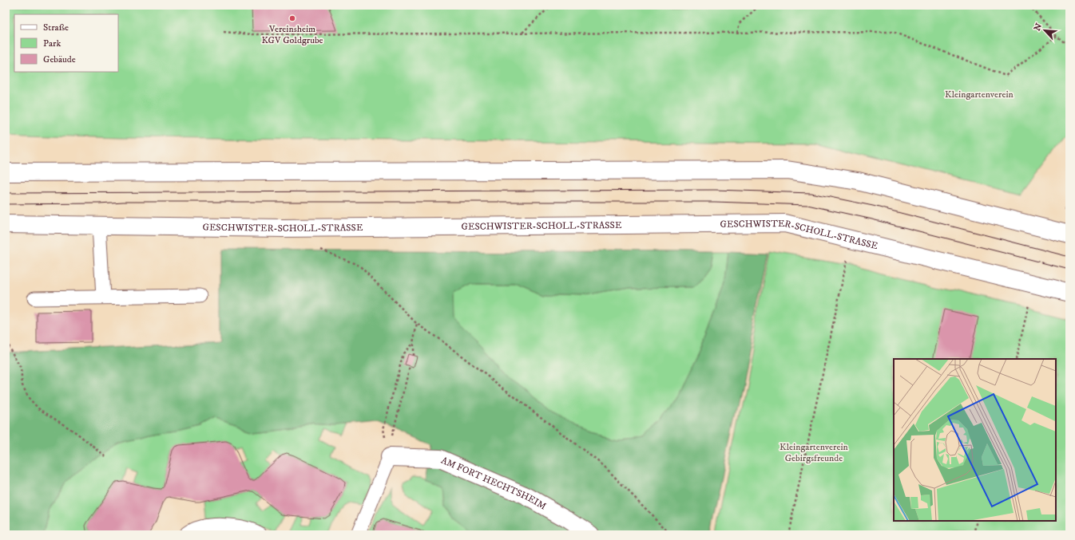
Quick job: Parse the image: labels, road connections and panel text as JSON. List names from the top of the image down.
{
  "streets": {
    "main road": ["GESCHWISTER-SCHOLL-STRASSE", "AM FORT HECHTSHEIM"]
  },
  "parks": ["Kleingartenverein", "Kleingartenverein Gebirgsfreunde"],
  "places": ["Vereinsheim KGV Goldgrube"],
  "legend": ["Straße", "Park", "Gebäude"],
  "north": "top left"
}
